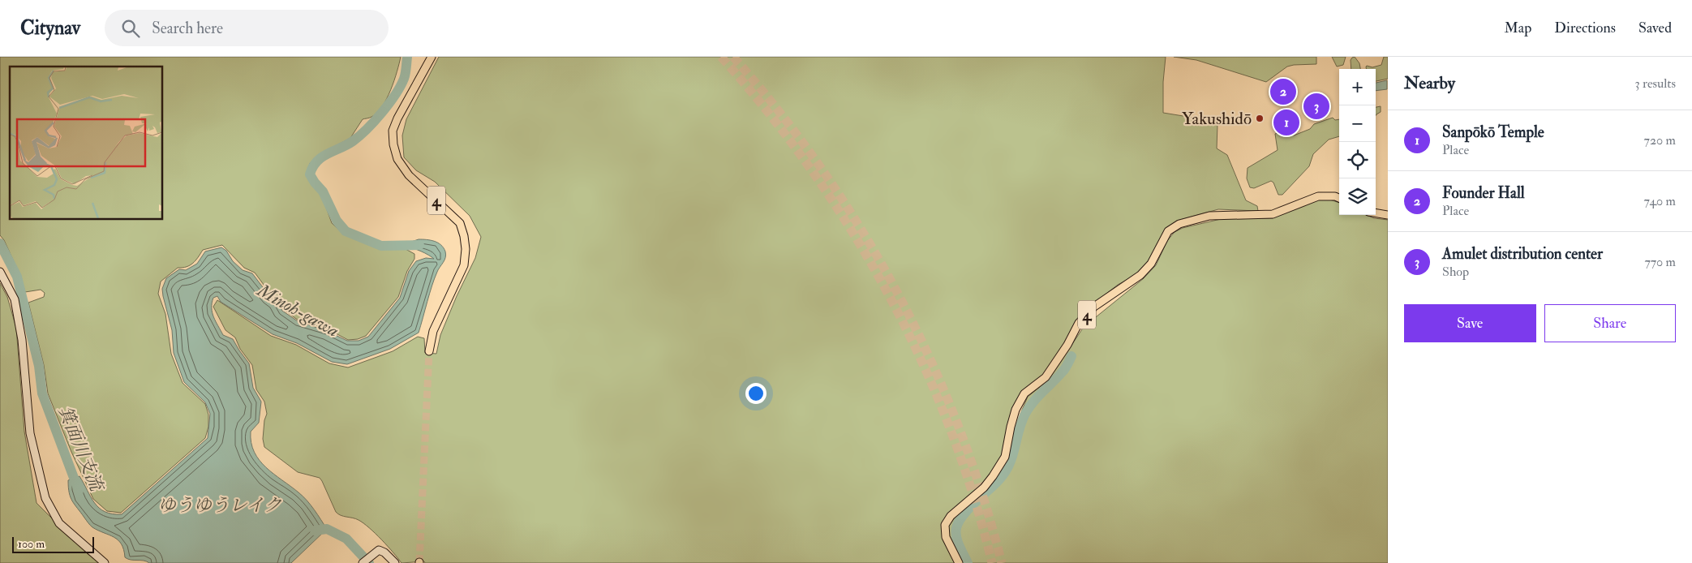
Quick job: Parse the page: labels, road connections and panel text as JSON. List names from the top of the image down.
{
  "streets": {
    "main road": ["4"]
  },
  "water": ["Minoh-gawa", "箕面川支流", "ゆうゆうレイク"],
  "places": ["Yakushidō"],
  "scale_bar": "100 m",
  "page": {
    "header": "Citynav",
    "search": "Search here",
    "nav": ["Map", "Directions", "Saved"],
    "heading": ["Nearby", "3 results"],
    "map_buttons": ["+", "−"],
    "pins": ["2", "3", "1"],
    "list": [
      {
        "mark": "1",
        "name": "Sanpōkō Temple",
        "note": "Place",
        "value": "720 m"
      },
      {
        "mark": "2",
        "name": "Founder Hall",
        "note": "Place",
        "value": "740 m"
      },
      {
        "mark": "3",
        "name": "Amulet distribution center",
        "note": "Shop",
        "value": "770 m"
      }
    ],
    "buttons": ["Save", "Share"],
    "scale": "100 m"
  }
}
